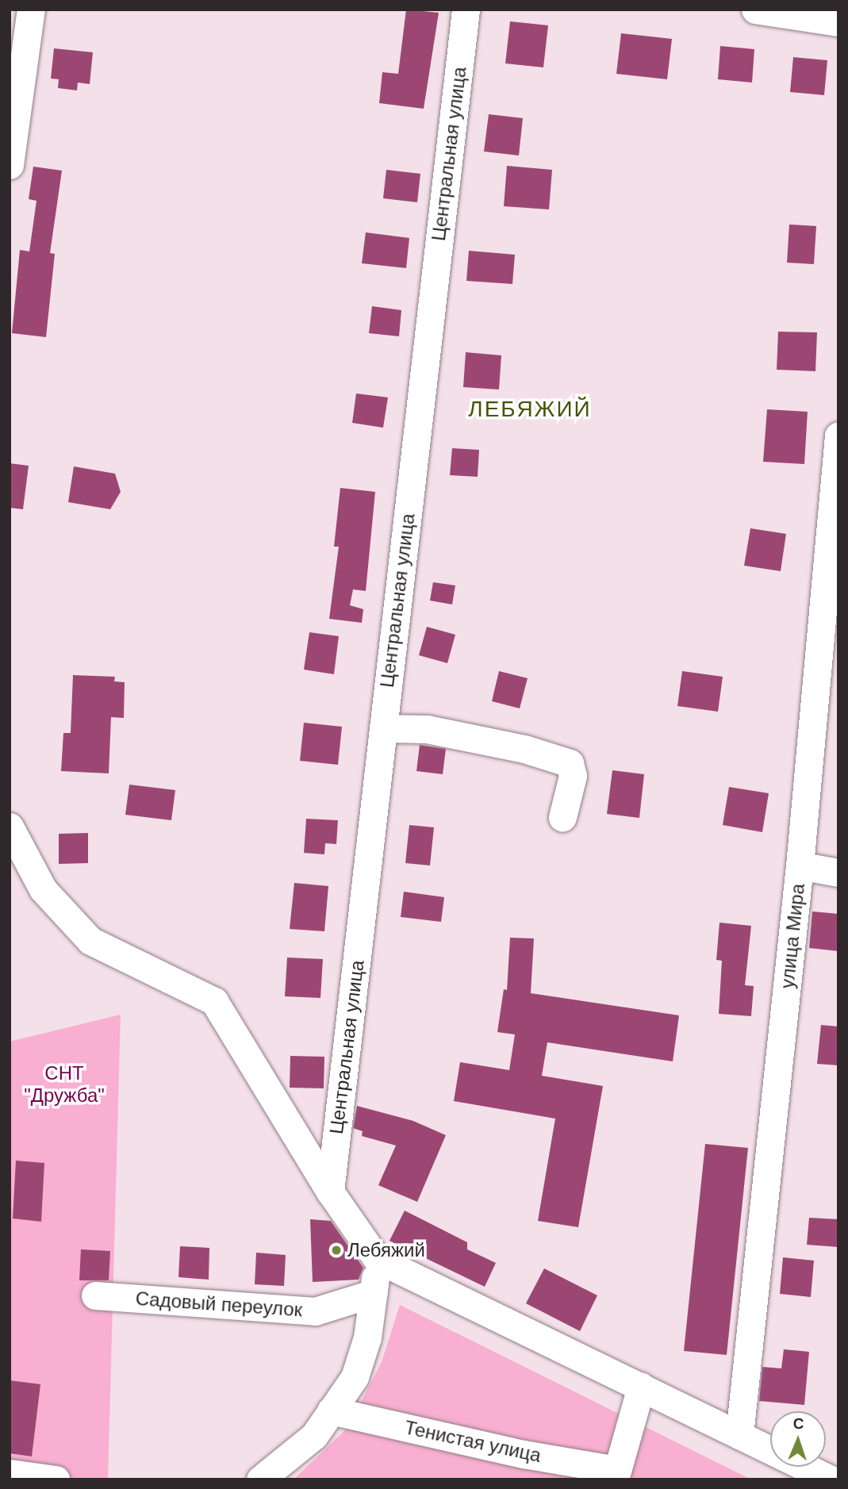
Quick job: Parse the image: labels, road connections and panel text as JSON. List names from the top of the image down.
{
  "streets": {
    "street": [
      "Центральная улица",
      "улица Мира",
      "Садовый переулок",
      "Тенистая улица"
    ]
  },
  "districts": ["ЛЕБЯЖИЙ"],
  "parks": ["СНТ \"Дружба\""],
  "places": ["Лебяжий"],
  "north": "top"
}
